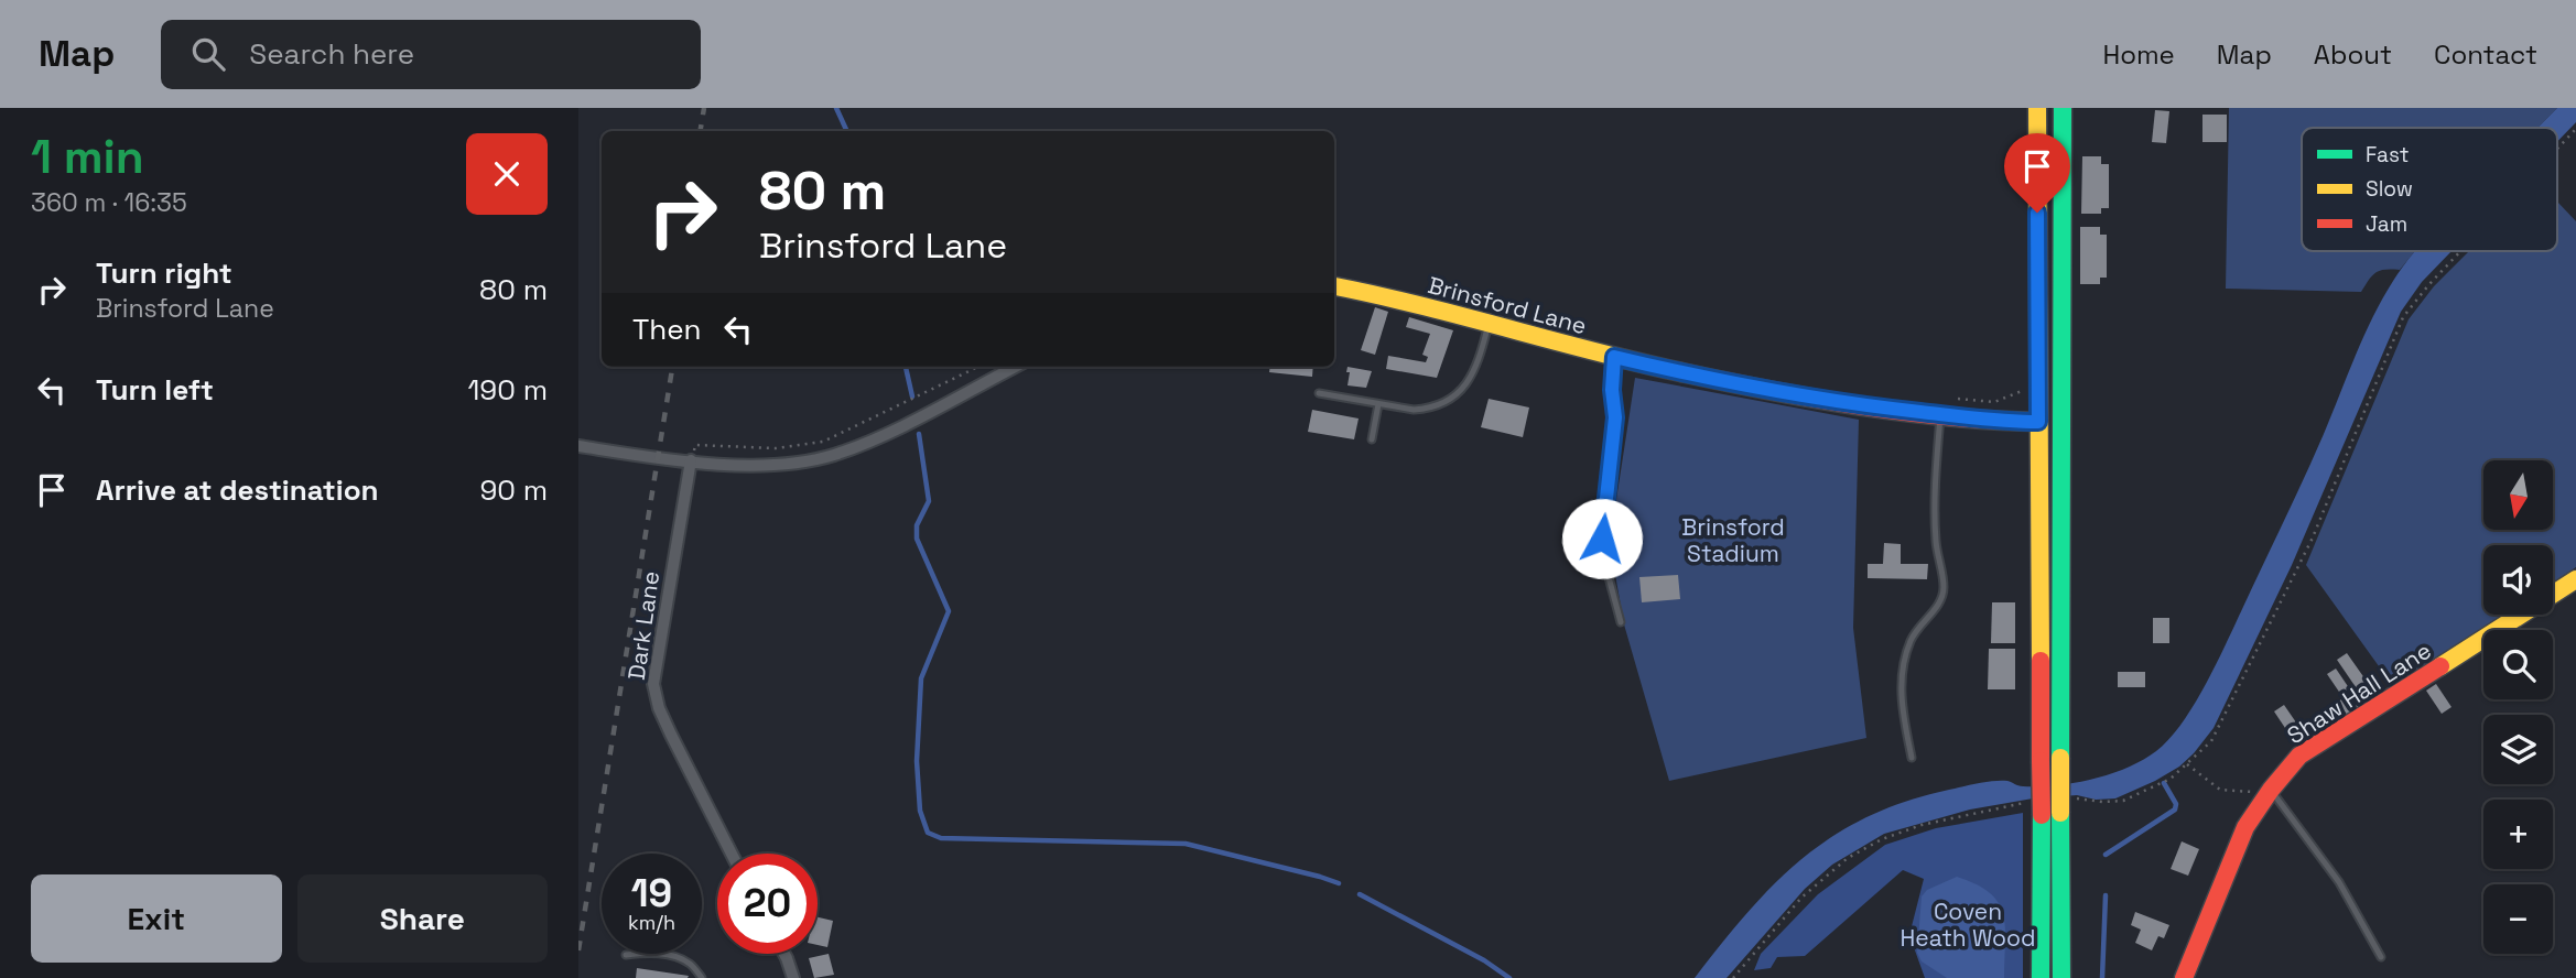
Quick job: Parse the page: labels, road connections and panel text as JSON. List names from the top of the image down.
{
  "streets": {
    "main road": ["Brinsford Lane", "Shaw Hall Lane"],
    "street": ["Dark Lane"]
  },
  "parks": ["Brinsford Stadium", "Coven Heath Wood"],
  "legend": ["Fast", "Slow", "Jam"],
  "north": "bottom",
  "page": {
    "header": "Map",
    "search": "Search here",
    "nav": [
      "Home",
      "Map",
      "About",
      "Contact"
    ],
    "heading": ["1 min", "360 m · 16:35"],
    "turn": ["80 m", "Brinsford Lane"],
    "list": [
      {
        "name": "Turn right",
        "note": "Brinsford Lane",
        "value": "80 m"
      },
      {
        "name": "Turn left",
        "value": "190 m"
      },
      {
        "name": "Arrive at destination",
        "value": "90 m"
      }
    ],
    "then": "Then",
    "map_buttons": ["+", "−"],
    "speed": "19 km/h",
    "limit": "20",
    "buttons": ["Exit", "Share"]
  }
}
